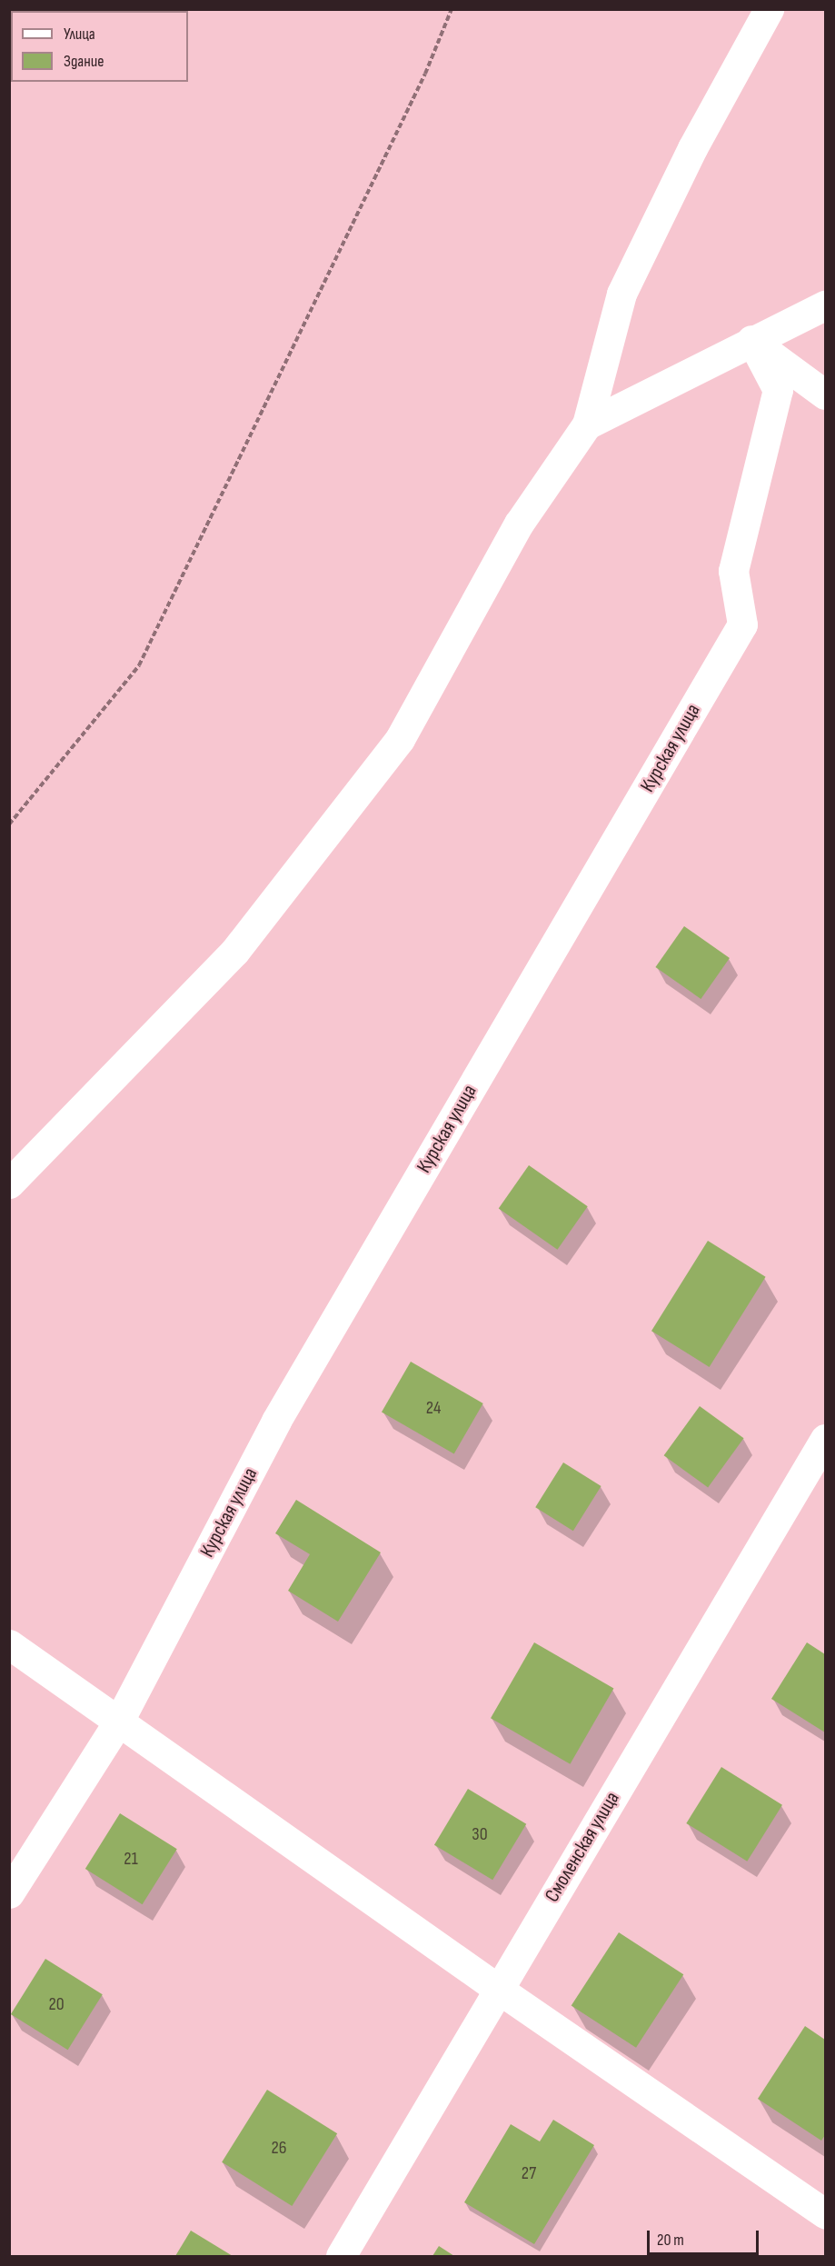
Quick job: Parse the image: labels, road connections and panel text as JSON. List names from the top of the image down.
{
  "streets": {
    "street": ["Курская улица", "Смоленская улица"]
  },
  "house_numbers": [
    "24",
    "30",
    "21",
    "20",
    "26",
    "27"
  ],
  "legend": ["Улица", "Здание"],
  "scale_bar": "20 m"
}
